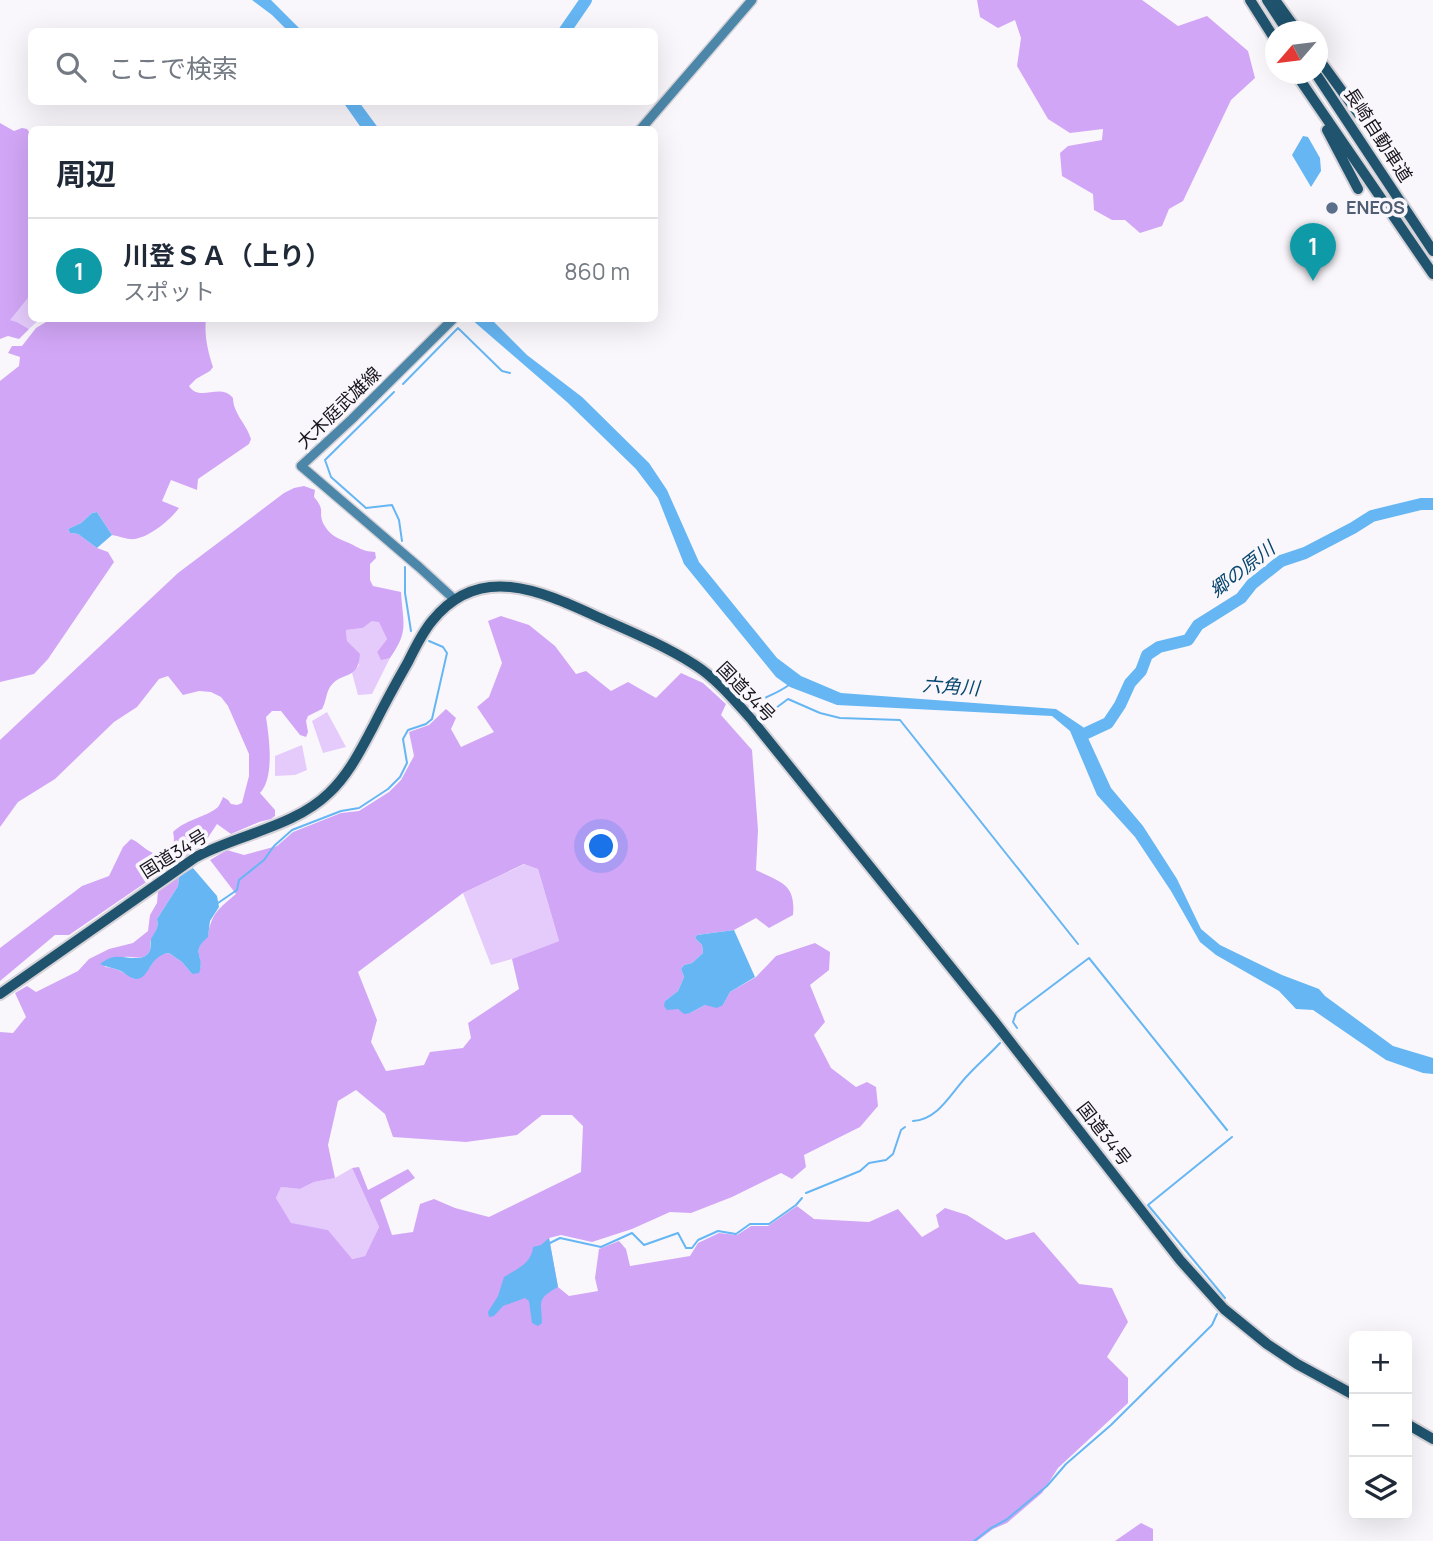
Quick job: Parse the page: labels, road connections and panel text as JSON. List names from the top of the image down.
{
  "streets": {
    "highway": ["長崎自動車道", "国道34号"],
    "main road": ["大木庭武雄線"]
  },
  "crossings": [
    ["大木庭武雄線", "国道34号"]
  ],
  "water": ["郷の原川", "六角川"],
  "places": ["ENEOS"],
  "north": "bottom left",
  "page": {
    "search": "ここで検索",
    "heading": "周辺",
    "list": [
      {
        "mark": "1",
        "name": "川登ＳＡ（上り）",
        "note": "スポット",
        "value": "860 m"
      }
    ],
    "pins": "1",
    "map_buttons": ["+", "−"]
  }
}
